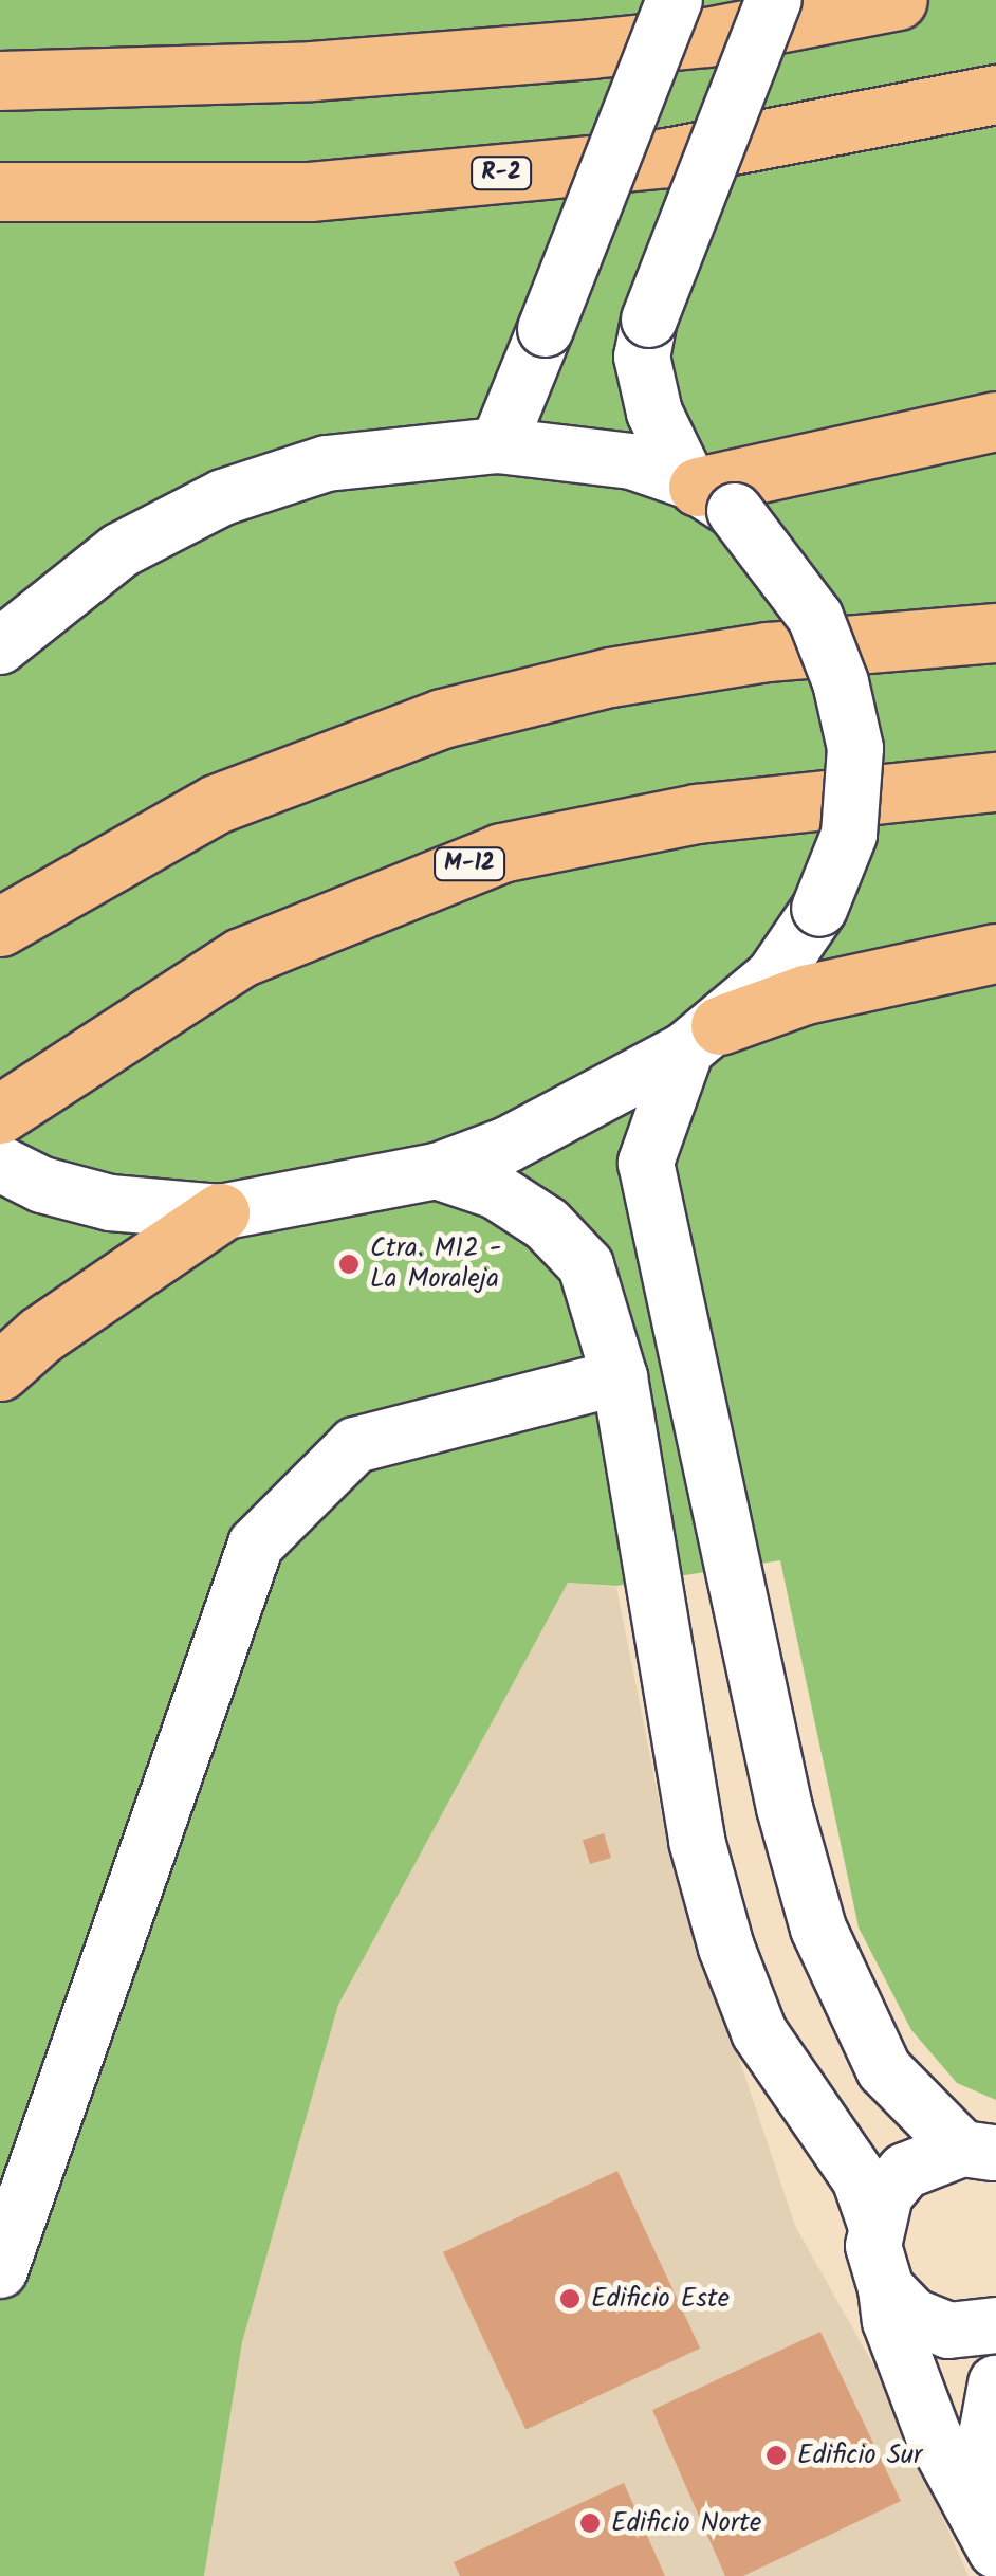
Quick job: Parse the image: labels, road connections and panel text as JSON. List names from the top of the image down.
{
  "streets": {
    "highway": ["R-2", "M-12"]
  },
  "places": [
    "Ctra. M12 - La Moraleja",
    "Edificio Este",
    "Edificio Sur",
    "Edificio Norte"
  ]
}
